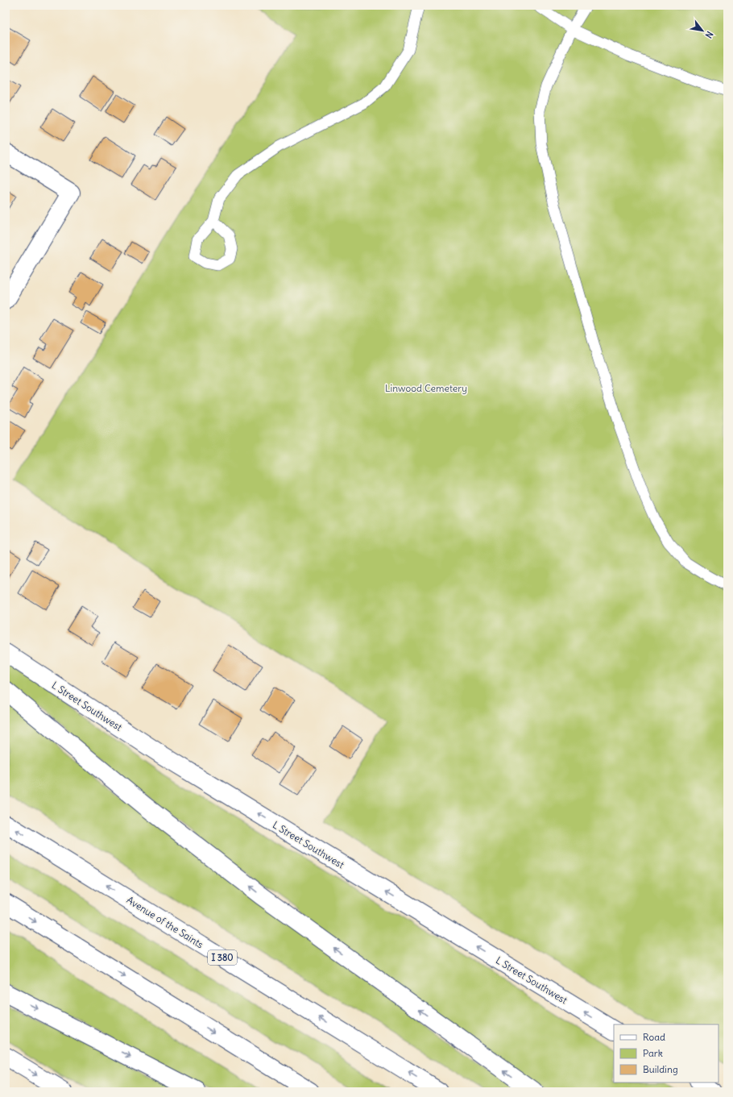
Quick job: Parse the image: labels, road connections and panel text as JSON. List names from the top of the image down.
{
  "streets": {
    "main road": ["L Street Southwest", "Avenue of the Saints", "I 380"]
  },
  "parks": ["Linwood Cemetery"],
  "legend": ["Road", "Park", "Building"],
  "north": "bottom right"
}
